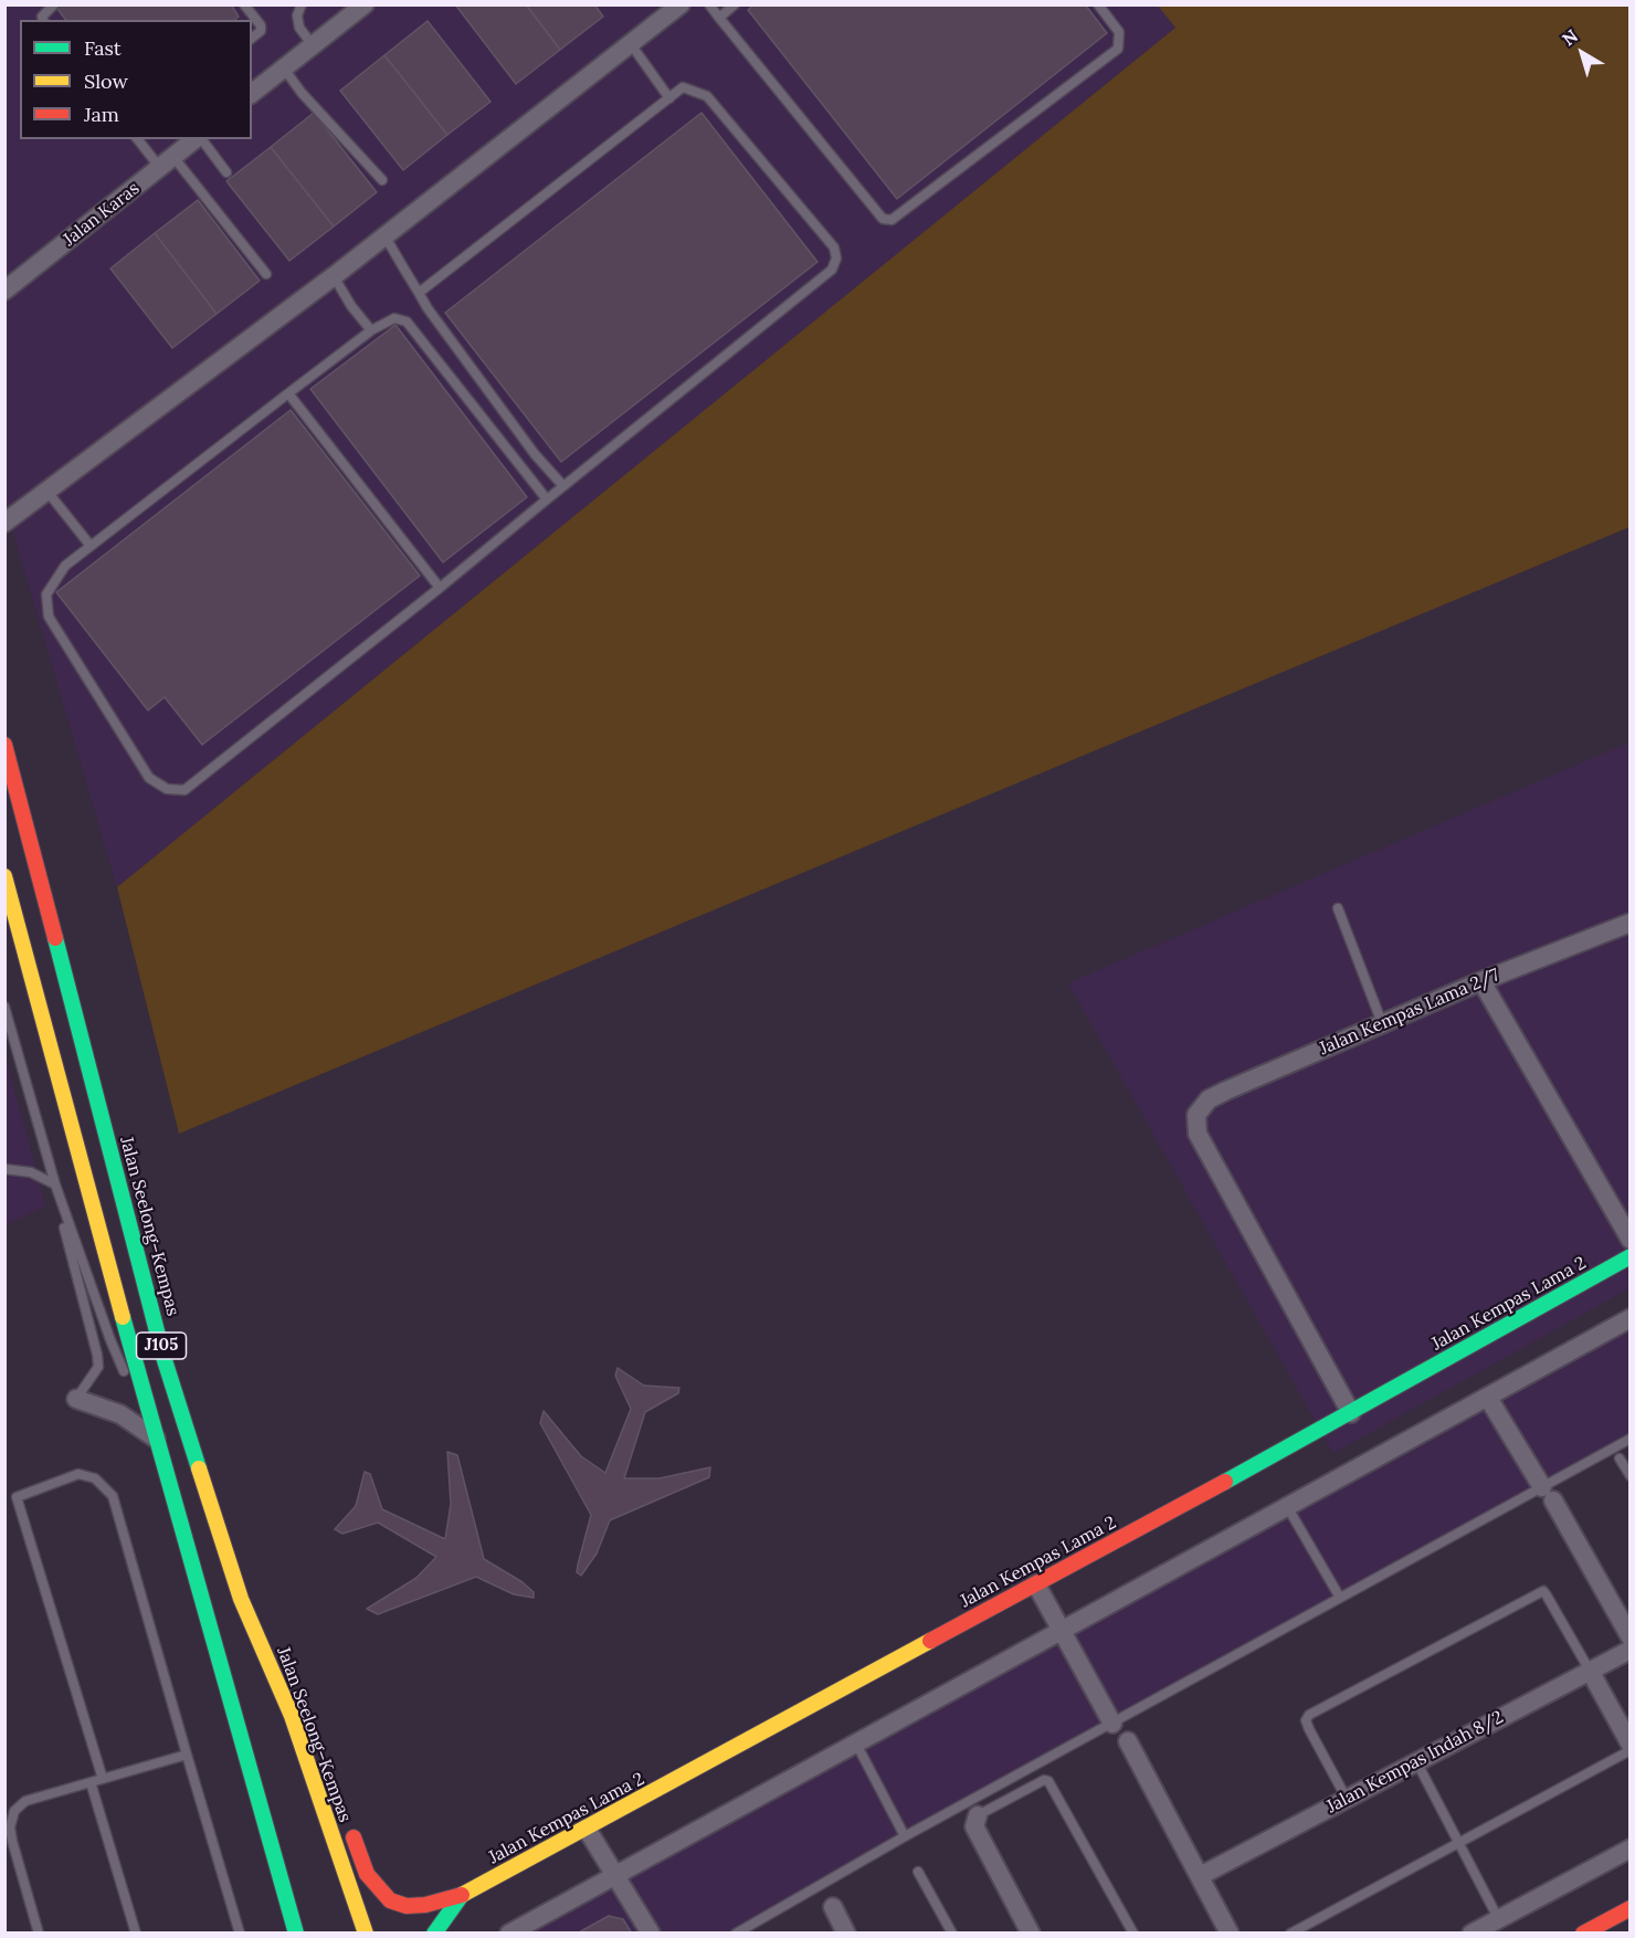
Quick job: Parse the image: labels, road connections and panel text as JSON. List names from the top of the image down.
{
  "streets": {
    "main road": ["Jalan Seelong–Kempas", "Jalan Kempas Lama 2", "J105"],
    "street": ["Jalan Karas", "Jalan Kempas Lama 2/7", "Jalan Kempas Indah 8/2"]
  },
  "crossings": [
    ["Jalan Kempas Lama 2/7", "Jalan Kempas Lama 2"]
  ],
  "legend": ["Fast", "Slow", "Jam"],
  "north": "top left"
}
